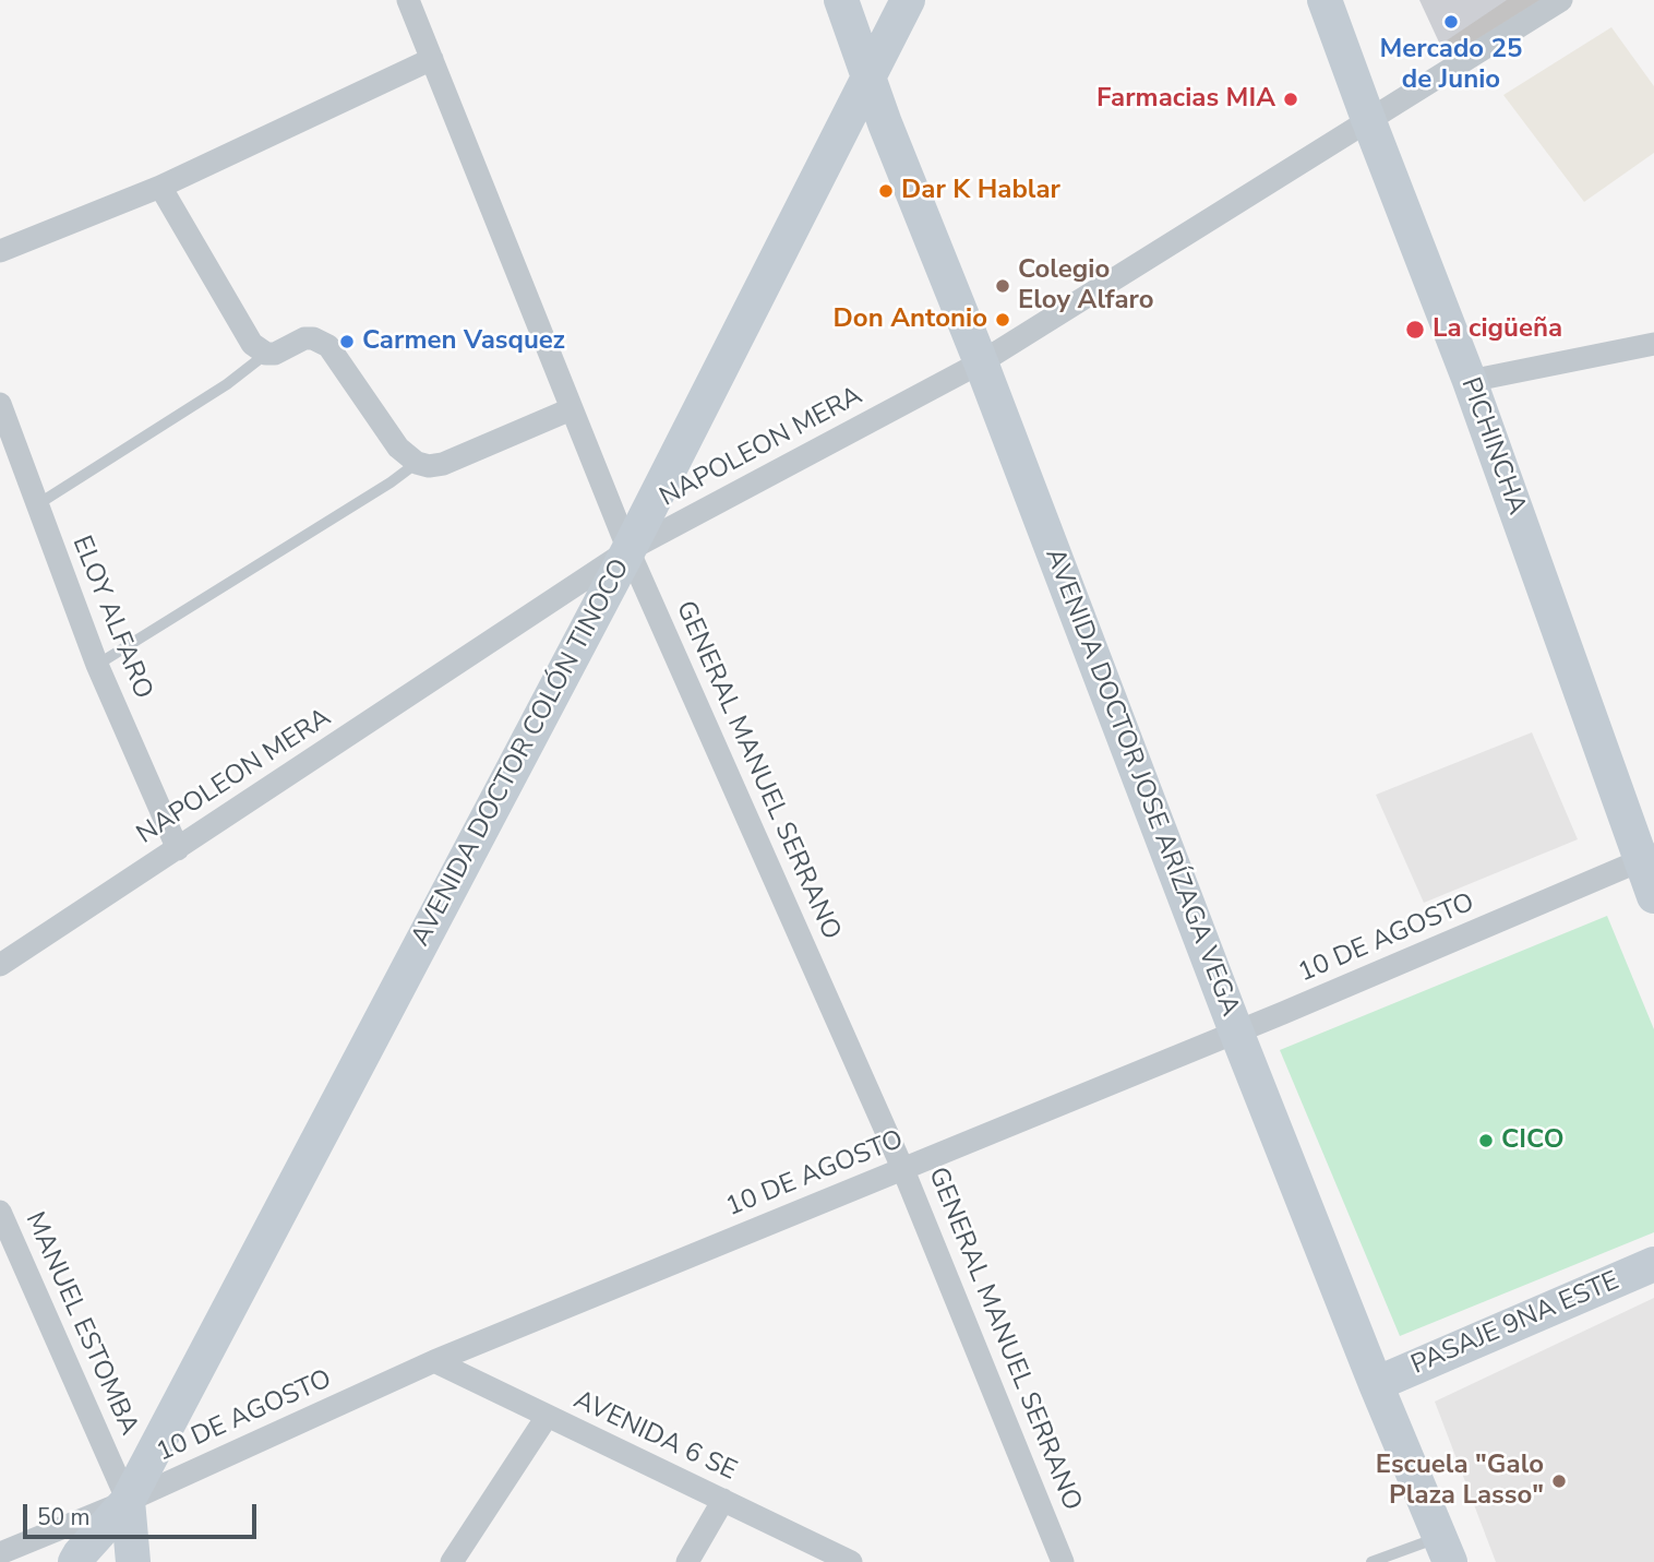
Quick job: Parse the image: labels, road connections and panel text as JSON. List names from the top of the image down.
{
  "streets": {
    "main road": [
      "PICHINCHA",
      "AVENIDA DOCTOR COLÓN TINOCO",
      "AVENIDA DOCTOR JOSE ARÍZAGA VEGA",
      "PASAJE 9NA ESTE"
    ],
    "street": [
      "NAPOLEON MERA",
      "ELOY ALFARO",
      "GENERAL MANUEL SERRANO",
      "10 DE AGOSTO",
      "MANUEL ESTOMBA",
      "AVENIDA 6 SE"
    ]
  },
  "crossings": [
    ["PICHINCHA", "NAPOLEON MERA"],
    ["PICHINCHA", "10 DE AGOSTO"],
    ["NAPOLEON MERA", "ELOY ALFARO"],
    ["NAPOLEON MERA", "AVENIDA DOCTOR COLÓN TINOCO"],
    ["NAPOLEON MERA", "GENERAL MANUEL SERRANO"],
    ["NAPOLEON MERA", "AVENIDA DOCTOR JOSE ARÍZAGA VEGA"],
    ["AVENIDA DOCTOR COLÓN TINOCO", "GENERAL MANUEL SERRANO"],
    ["AVENIDA DOCTOR COLÓN TINOCO", "AVENIDA DOCTOR JOSE ARÍZAGA VEGA"],
    ["AVENIDA DOCTOR COLÓN TINOCO", "10 DE AGOSTO"],
    ["AVENIDA DOCTOR COLÓN TINOCO", "MANUEL ESTOMBA"],
    ["GENERAL MANUEL SERRANO", "10 DE AGOSTO"],
    ["AVENIDA DOCTOR JOSE ARÍZAGA VEGA", "10 DE AGOSTO"],
    ["AVENIDA DOCTOR JOSE ARÍZAGA VEGA", "PASAJE 9NA ESTE"],
    ["10 DE AGOSTO", "MANUEL ESTOMBA"],
    ["10 DE AGOSTO", "AVENIDA 6 SE"]
  ],
  "places": [
    "Mercado 25 de Junio",
    "Farmacias MIA",
    "Dar K Hablar",
    "Colegio Eloy Alfaro",
    "Don Antonio",
    "La cigüeña",
    "Carmen Vasquez",
    "CICO",
    "Escuela \"Galo Plaza Lasso\""
  ],
  "scale_bar": "50 m"
}
